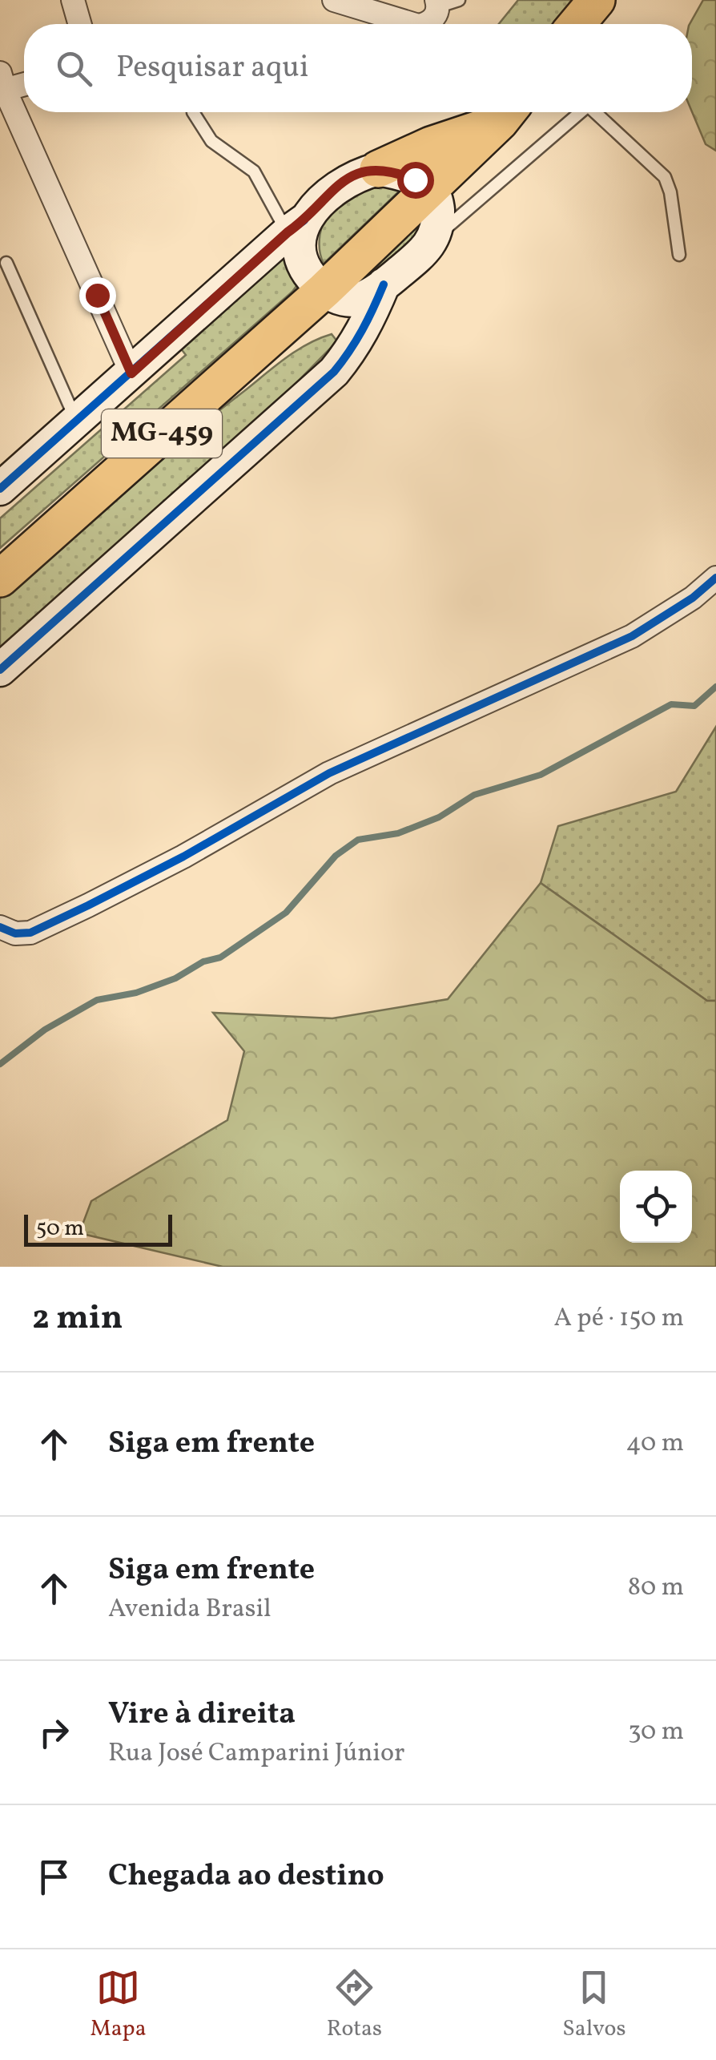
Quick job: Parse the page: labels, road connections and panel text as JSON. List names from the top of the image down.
{
  "streets": {
    "main road": ["MG-459"]
  },
  "scale_bar": "50 m",
  "page": {
    "search": "Pesquisar aqui",
    "scale": "50 m",
    "heading": ["2 min", "A pé · 150 m"],
    "list": [
      ["Siga em frente", "40 m"],
      ["Siga em frente", "Avenida Brasil", "80 m"],
      ["Vire à direita", "Rua José Camparini Júnior", "30 m"],
      "Chegada ao destino"
    ],
    "nav": ["Mapa", "Rotas", "Salvos"]
  }
}
